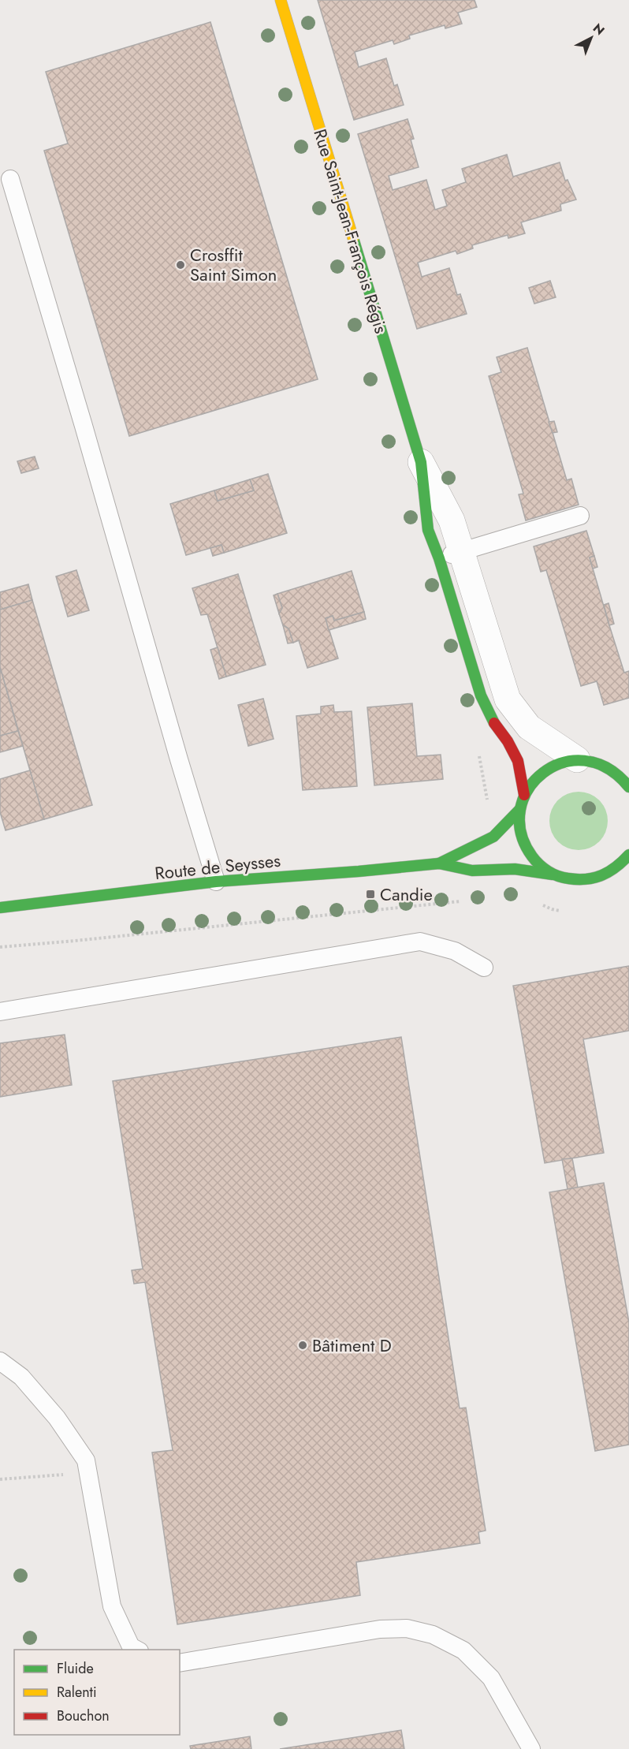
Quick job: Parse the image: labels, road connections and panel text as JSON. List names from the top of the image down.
{
  "streets": {
    "main road": ["Rue Saint-Jean-François Régis", "Route de Seysses"]
  },
  "places": {
    "other": ["Crosffit Saint Simon", "Bâtiment D"],
    "transit": ["Candie"]
  },
  "legend": ["Fluide", "Ralenti", "Bouchon"],
  "north": "top right"
}
